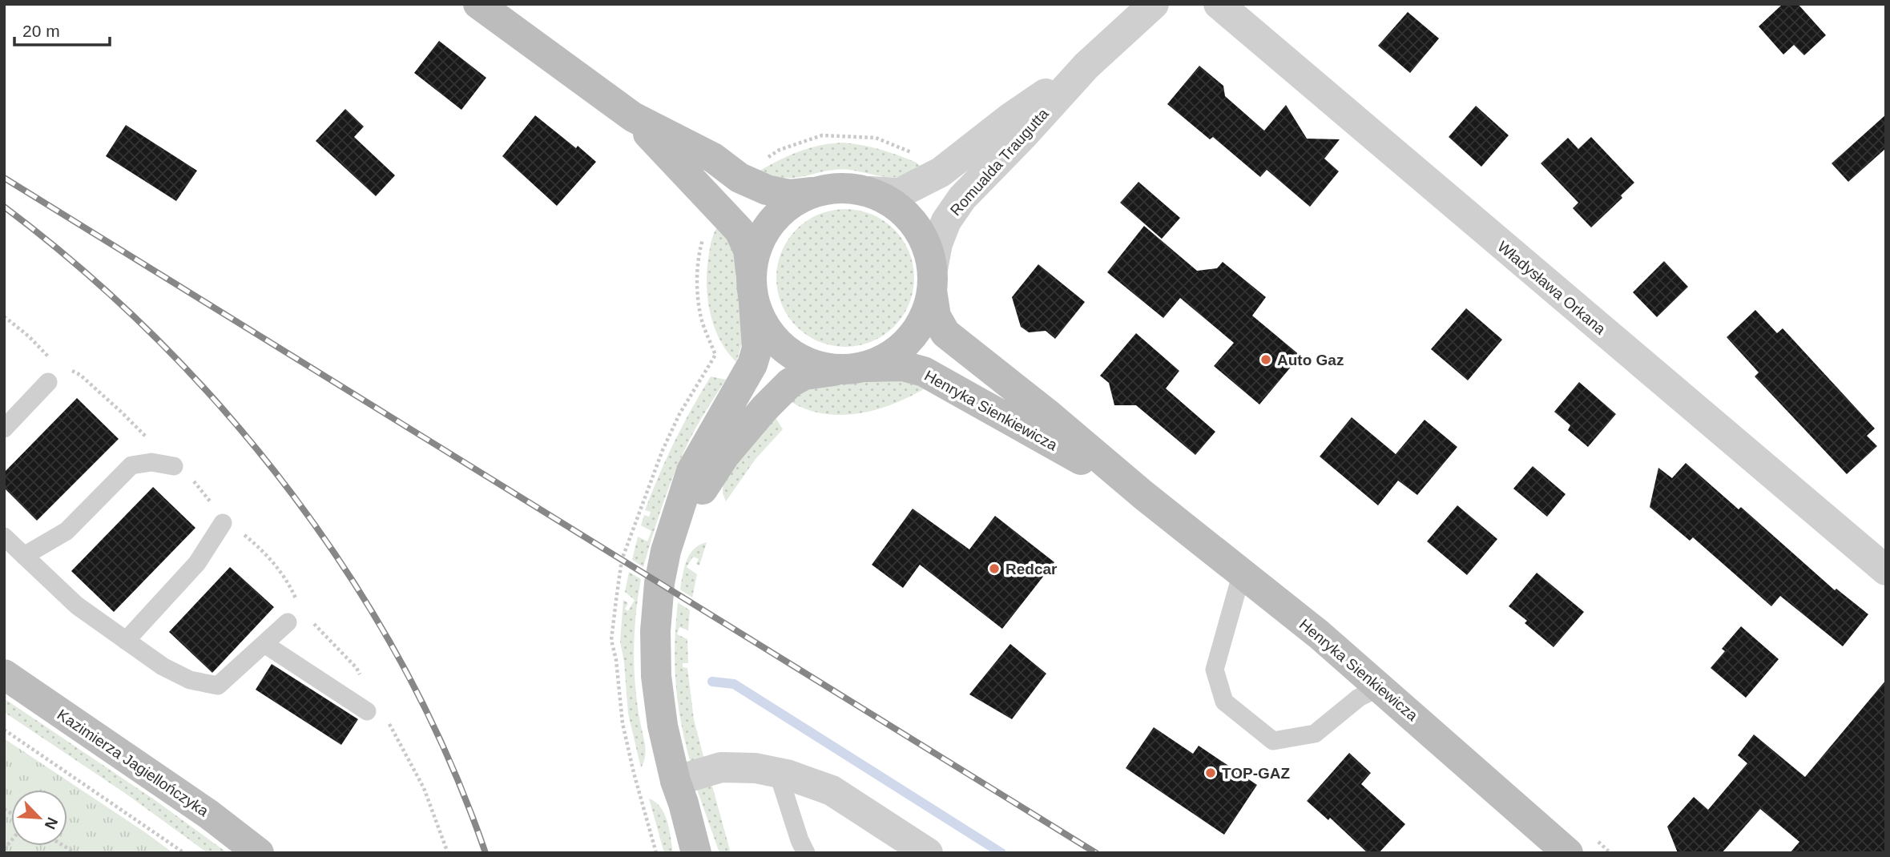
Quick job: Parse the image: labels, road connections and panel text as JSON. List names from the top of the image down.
{
  "streets": {
    "main road": ["Henryka Sienkiewicza", "Kazimierza Jagiellończyka"],
    "street": ["Romualda Traugutta", "Władysława Orkana"]
  },
  "crossings": [
    ["Romualda Traugutta", "Henryka Sienkiewicza"]
  ],
  "places": ["Auto Gaz", "Redcar", "TOP-GAZ"],
  "scale_bar": "20 m",
  "north": "bottom right"
}
